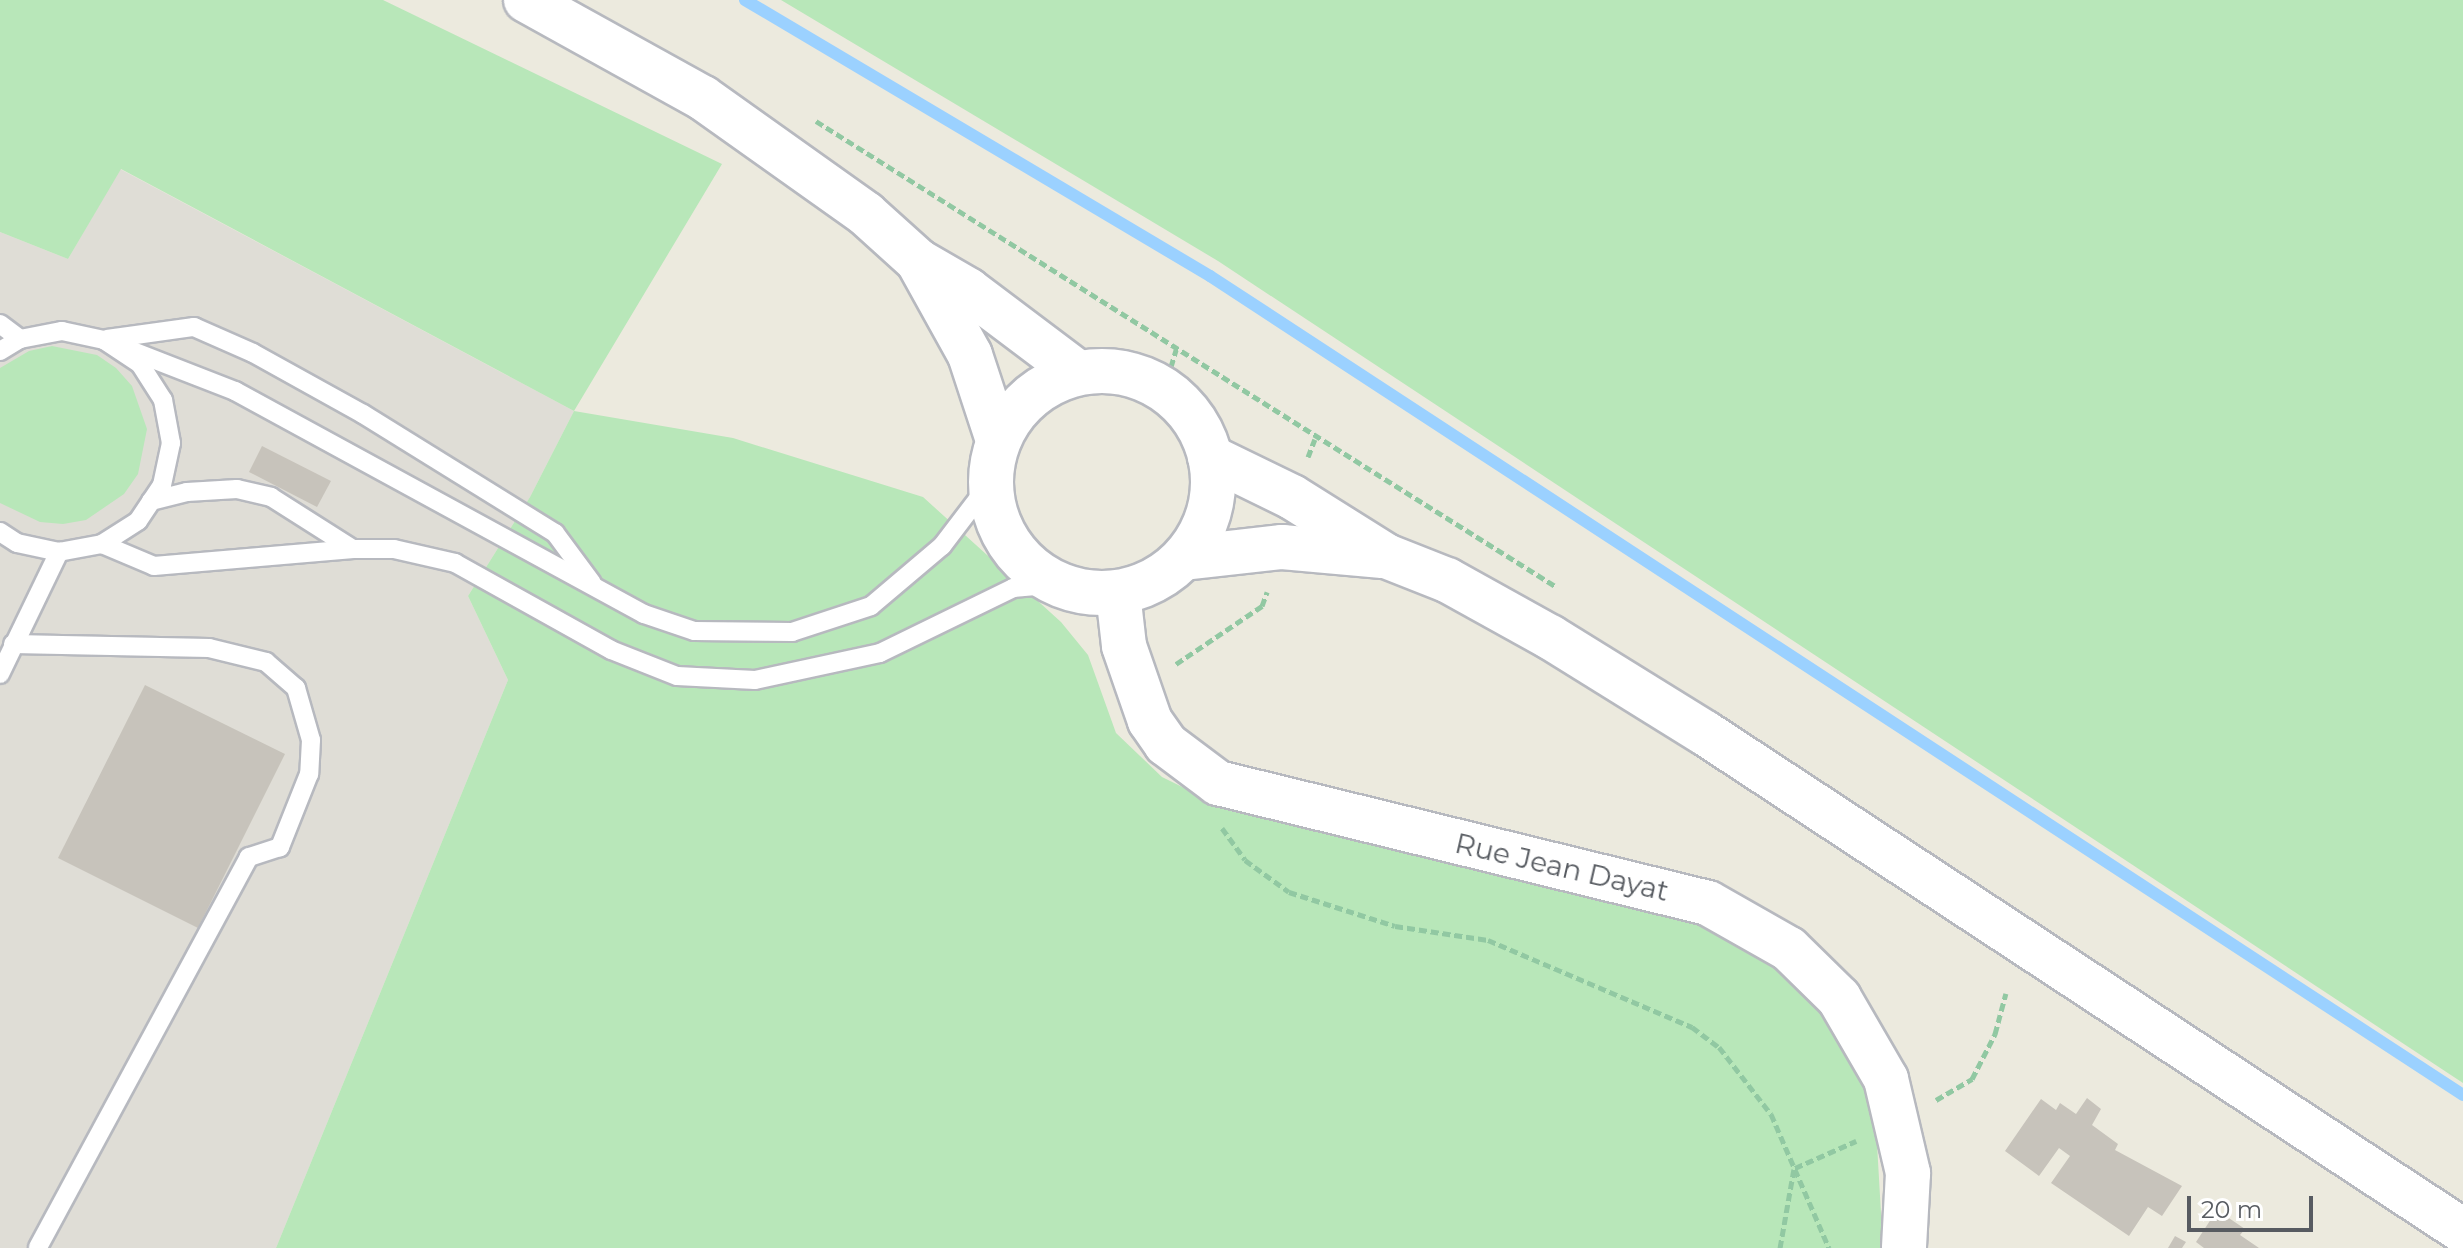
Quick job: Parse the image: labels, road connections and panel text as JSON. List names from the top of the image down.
{
  "streets": {
    "main road": ["Rue Jean Dayat"]
  },
  "scale_bar": "20 m"
}
